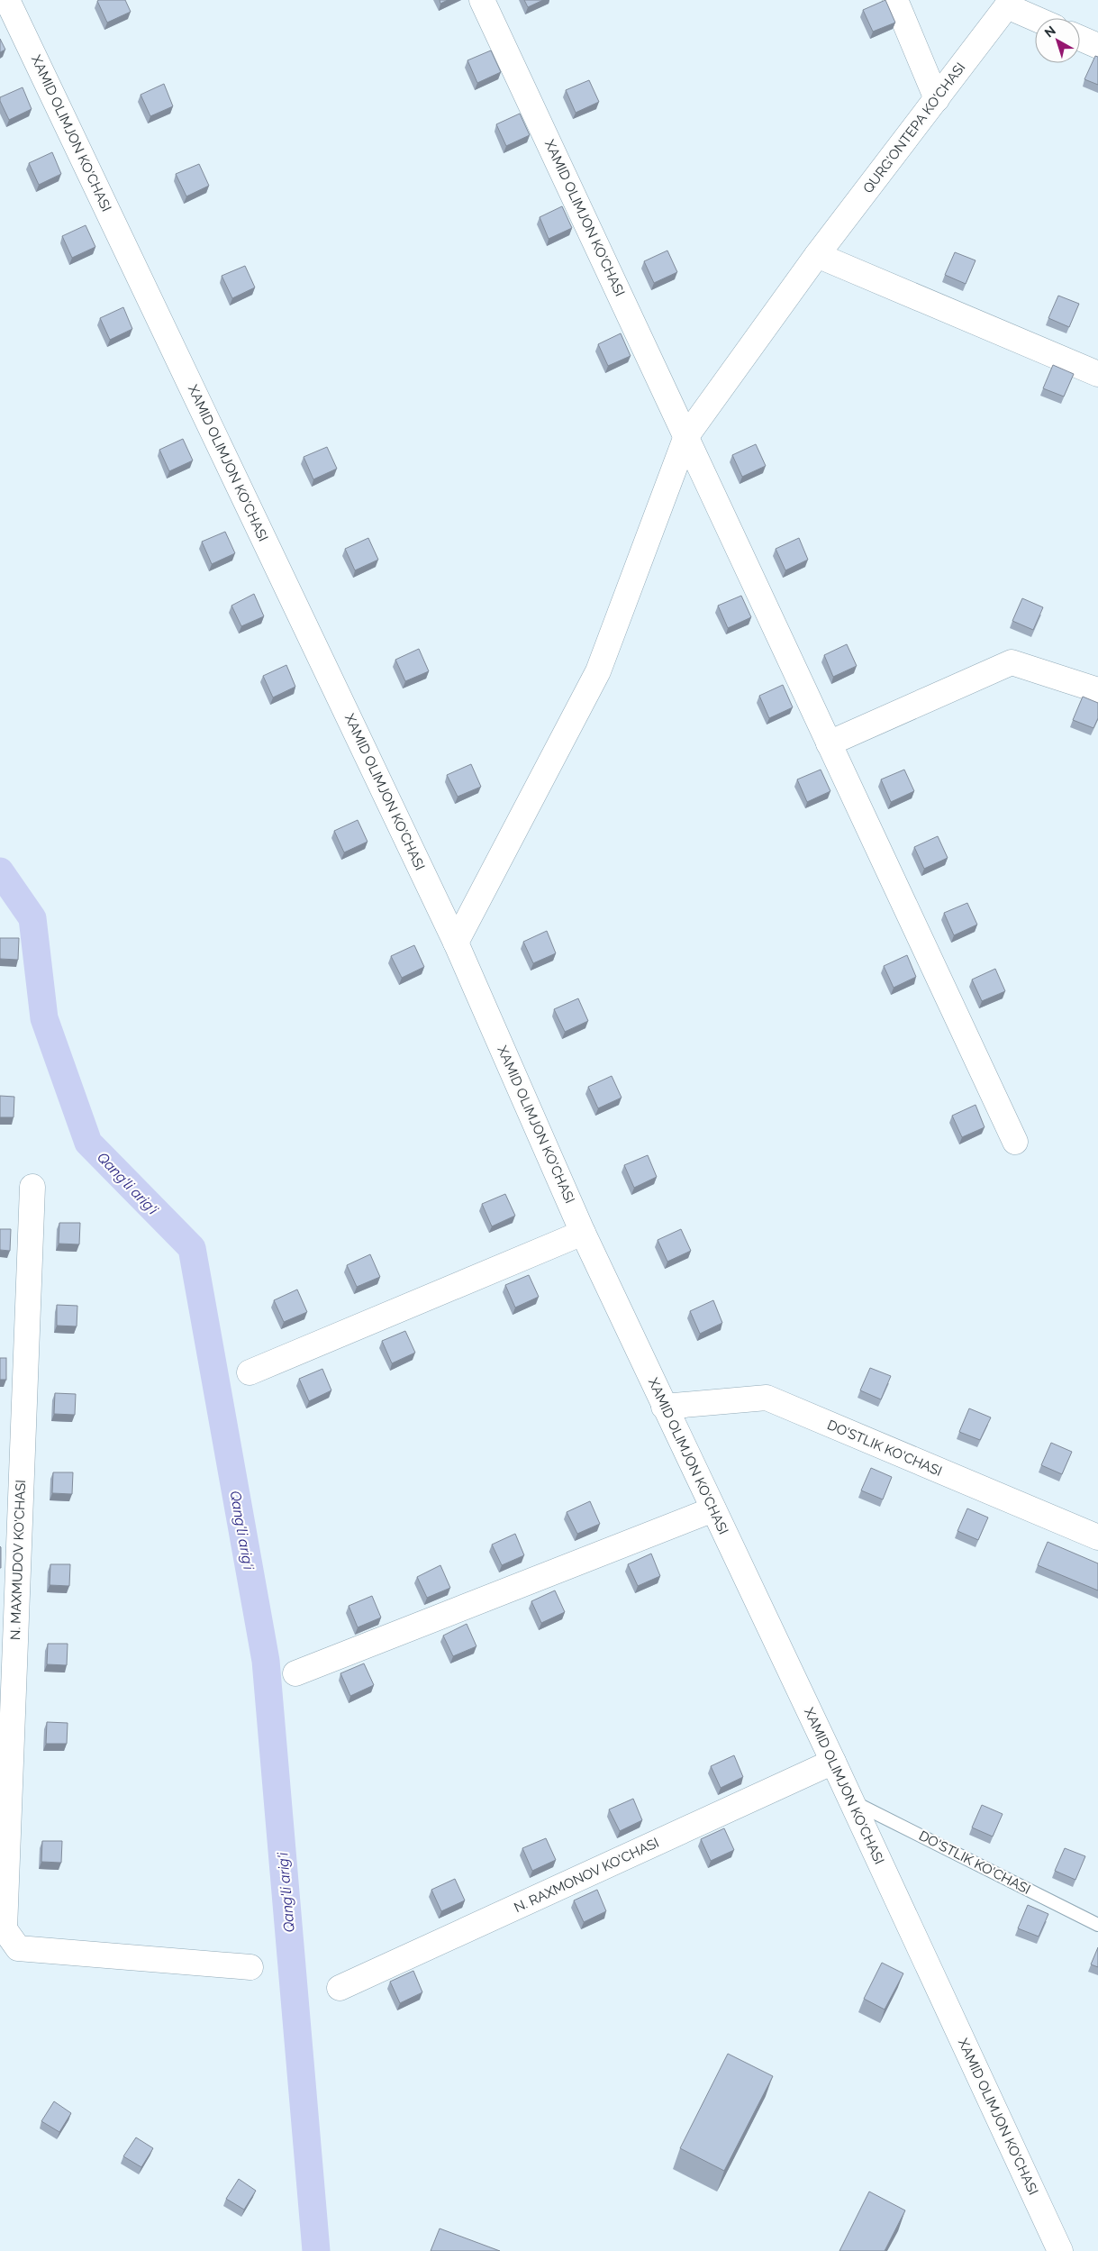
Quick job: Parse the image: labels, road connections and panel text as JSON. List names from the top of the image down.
{
  "streets": {
    "street": [
      "QURG'ONTEPA KO'CHASI",
      "XAMID OLIMJON KO'CHASI",
      "DO'STLIK KO'CHASI",
      "N. MAXMUDOV KO'CHASI",
      "N. RAXMONOV KO'CHASI"
    ]
  },
  "crossings": [
    ["QURG'ONTEPA KO'CHASI", "XAMID OLIMJON KO'CHASI"],
    ["XAMID OLIMJON KO'CHASI", "DO'STLIK KO'CHASI"],
    ["XAMID OLIMJON KO'CHASI", "N. RAXMONOV KO'CHASI"]
  ],
  "water": ["Qang'li arig'i"],
  "north": "top left"
}
